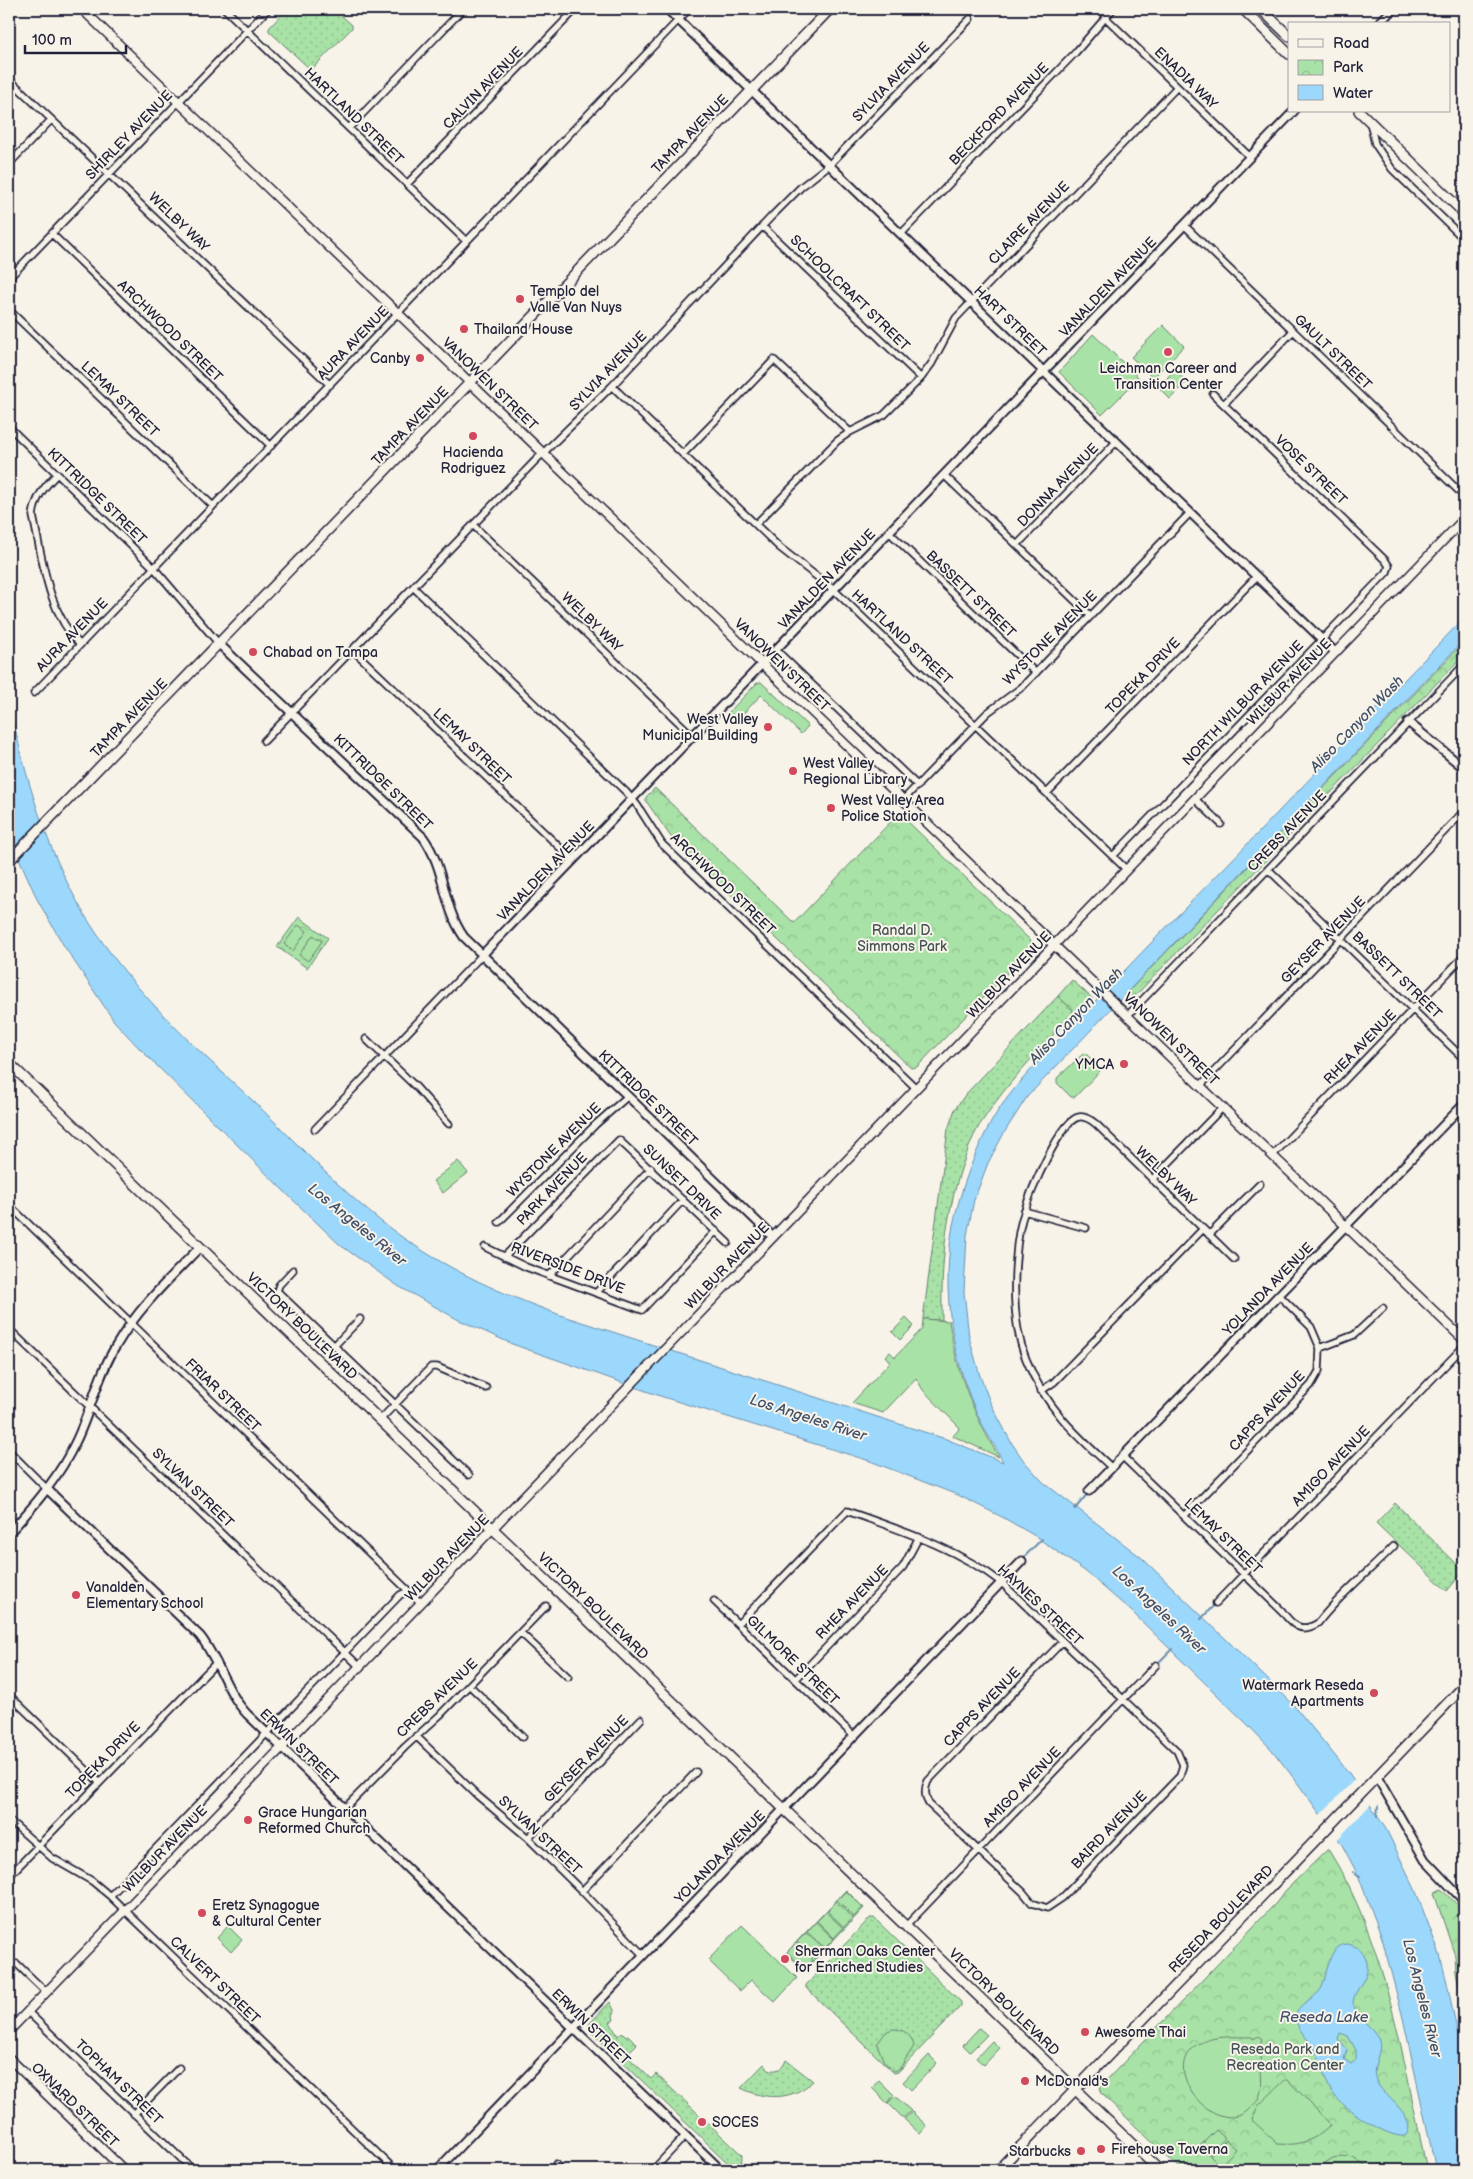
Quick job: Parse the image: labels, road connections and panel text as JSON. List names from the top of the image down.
{
  "streets": {
    "main road": [
      "TAMPA AVENUE",
      "VANOWEN STREET",
      "WILBUR AVENUE",
      "VICTORY BOULEVARD",
      "RESEDA BOULEVARD",
      "OXNARD STREET"
    ],
    "street": [
      "ENADIA WAY",
      "SYLVIA AVENUE",
      "CALVIN AVENUE",
      "BECKFORD AVENUE",
      "HARTLAND STREET",
      "SHIRLEY AVENUE",
      "WELBY WAY",
      "CLAIRE AVENUE",
      "VANALDEN AVENUE",
      "SCHOOLCRAFT STREET",
      "HART STREET",
      "ARCHWOOD STREET",
      "AURA AVENUE",
      "GAULT STREET",
      "LEMAY STREET",
      "VOSE STREET",
      "DONNA AVENUE",
      "KITTRIDGE STREET",
      "BASSETT STREET",
      "WYSTONE AVENUE",
      "TOPEKA DRIVE",
      "NORTH WILBUR AVENUE",
      "CREBS AVENUE",
      "GEYSER AVENUE",
      "RHEA AVENUE",
      "SUNSET DRIVE",
      "PARK AVENUE",
      "RIVERSIDE DRIVE",
      "YOLANDA AVENUE",
      "FRIAR STREET",
      "CAPPS AVENUE",
      "AMIGO AVENUE",
      "SYLVAN STREET",
      "HAYNES STREET",
      "GILMORE STREET",
      "ERWIN STREET",
      "BAIRD AVENUE",
      "CALVERT STREET",
      "TOPHAM STREET"
    ]
  },
  "crossings": [
    ["ENADIA WAY", "BECKFORD AVENUE"],
    ["ENADIA WAY", "CLAIRE AVENUE"],
    ["ENADIA WAY", "VANALDEN AVENUE"],
    ["SYLVIA AVENUE", "HARTLAND STREET"],
    ["SYLVIA AVENUE", "WELBY WAY"],
    ["SYLVIA AVENUE", "SCHOOLCRAFT STREET"],
    ["SYLVIA AVENUE", "HART STREET"],
    ["SYLVIA AVENUE", "ARCHWOOD STREET"],
    ["SYLVIA AVENUE", "VANOWEN STREET"],
    ["SYLVIA AVENUE", "LEMAY STREET"],
    ["SYLVIA AVENUE", "KITTRIDGE STREET"],
    ["CALVIN AVENUE", "HARTLAND STREET"],
    ["BECKFORD AVENUE", "HART STREET"],
    ["HARTLAND STREET", "SHIRLEY AVENUE"],
    ["HARTLAND STREET", "CLAIRE AVENUE"],
    ["HARTLAND STREET", "VANALDEN AVENUE"],
    ["HARTLAND STREET", "AURA AVENUE"],
    ["HARTLAND STREET", "WYSTONE AVENUE"],
    ["HARTLAND STREET", "TOPEKA DRIVE"],
    ["HARTLAND STREET", "WILBUR AVENUE"],
    ["HARTLAND STREET", "NORTH WILBUR AVENUE"],
    ["TAMPA AVENUE", "HART STREET"],
    ["TAMPA AVENUE", "VANOWEN STREET"],
    ["TAMPA AVENUE", "KITTRIDGE STREET"],
    ["SHIRLEY AVENUE", "WELBY WAY"],
    ["SHIRLEY AVENUE", "ARCHWOOD STREET"],
    ["SHIRLEY AVENUE", "VANOWEN STREET"],
    ["WELBY WAY", "VANALDEN AVENUE"],
    ["WELBY WAY", "AURA AVENUE"],
    ["CLAIRE AVENUE", "SCHOOLCRAFT STREET"],
    ["CLAIRE AVENUE", "HART STREET"],
    ["VANALDEN AVENUE", "HART STREET"],
    ["VANALDEN AVENUE", "ARCHWOOD STREET"],
    ["VANALDEN AVENUE", "GAULT STREET"],
    ["VANALDEN AVENUE", "VANOWEN STREET"],
    ["VANALDEN AVENUE", "LEMAY STREET"],
    ["VANALDEN AVENUE", "KITTRIDGE STREET"],
    ["VANALDEN AVENUE", "BASSETT STREET"],
    ["HART STREET", "AURA AVENUE"],
    ["HART STREET", "DONNA AVENUE"],
    ["HART STREET", "WYSTONE AVENUE"],
    ["HART STREET", "TOPEKA DRIVE"],
    ["HART STREET", "WILBUR AVENUE"],
    ["HART STREET", "NORTH WILBUR AVENUE"],
    ["ARCHWOOD STREET", "AURA AVENUE"],
    ["ARCHWOOD STREET", "WILBUR AVENUE"],
    ["AURA AVENUE", "VANOWEN STREET"],
    ["AURA AVENUE", "LEMAY STREET"],
    ["AURA AVENUE", "KITTRIDGE STREET"],
    ["VANOWEN STREET", "WYSTONE AVENUE"],
    ["VANOWEN STREET", "WILBUR AVENUE"],
    ["VANOWEN STREET", "CREBS AVENUE"],
    ["VANOWEN STREET", "GEYSER AVENUE"],
    ["VANOWEN STREET", "RHEA AVENUE"],
    ["VANOWEN STREET", "YOLANDA AVENUE"],
    ["LEMAY STREET", "YOLANDA AVENUE"],
    ["LEMAY STREET", "CAPPS AVENUE"],
    ["LEMAY STREET", "AMIGO AVENUE"],
    ["VOSE STREET", "NORTH WILBUR AVENUE"],
    ["KITTRIDGE STREET", "WYSTONE AVENUE"],
    ["KITTRIDGE STREET", "WILBUR AVENUE"],
    ["BASSETT STREET", "WYSTONE AVENUE"],
    ["BASSETT STREET", "CREBS AVENUE"],
    ["BASSETT STREET", "GEYSER AVENUE"],
    ["BASSETT STREET", "RHEA AVENUE"],
    ["TOPEKA DRIVE", "ERWIN STREET"],
    ["TOPEKA DRIVE", "CALVERT STREET"],
    ["WILBUR AVENUE", "VICTORY BOULEVARD"],
    ["WILBUR AVENUE", "FRIAR STREET"],
    ["WILBUR AVENUE", "SYLVAN STREET"],
    ["WILBUR AVENUE", "ERWIN STREET"],
    ["WILBUR AVENUE", "CALVERT STREET"],
    ["WILBUR AVENUE", "TOPHAM STREET"],
    ["CREBS AVENUE", "SYLVAN STREET"],
    ["CREBS AVENUE", "ERWIN STREET"],
    ["GEYSER AVENUE", "SYLVAN STREET"],
    ["RHEA AVENUE", "HAYNES STREET"],
    ["RHEA AVENUE", "GILMORE STREET"],
    ["SUNSET DRIVE", "PARK AVENUE"],
    ["SUNSET DRIVE", "RIVERSIDE DRIVE"],
    ["PARK AVENUE", "RIVERSIDE DRIVE"],
    ["YOLANDA AVENUE", "VICTORY BOULEVARD"],
    ["YOLANDA AVENUE", "SYLVAN STREET"],
    ["YOLANDA AVENUE", "HAYNES STREET"],
    ["YOLANDA AVENUE", "GILMORE STREET"],
    ["YOLANDA AVENUE", "ERWIN STREET"],
    ["VICTORY BOULEVARD", "AMIGO AVENUE"],
    ["VICTORY BOULEVARD", "RESEDA BOULEVARD"],
    ["CAPPS AVENUE", "AMIGO AVENUE"],
    ["CAPPS AVENUE", "HAYNES STREET"],
    ["CAPPS AVENUE", "BAIRD AVENUE"],
    ["AMIGO AVENUE", "HAYNES STREET"],
    ["AMIGO AVENUE", "BAIRD AVENUE"],
    ["HAYNES STREET", "GILMORE STREET"],
    ["HAYNES STREET", "BAIRD AVENUE"]
  ],
  "water": ["Aliso Canyon Wash", "Los Angeles River", "Reseda Lake"],
  "parks": ["Randal D. Simmons Park", "Reseda Park and Recreation Center"],
  "places": [
    "Templo del Valle Van Nuys",
    "Thailand House",
    "Leichman Career and Transition Center",
    "Canby",
    "Hacienda Rodriguez",
    "Chabad on Tampa",
    "West Valley Municipal Building",
    "West Valley Regional Library",
    "West Valley Area Police Station",
    "YMCA",
    "Vanalden Elementary School",
    "Watermark Reseda Apartments",
    "Grace Hungarian Reformed Church",
    "Eretz Synagogue & Cultural Center",
    "Sherman Oaks Center for Enriched Studies",
    "Awesome Thai",
    "McDonald's",
    "SOCES",
    "Firehouse Taverna",
    "Starbucks"
  ],
  "legend": ["Road", "Park", "Water"],
  "scale_bar": "100 m"
}
